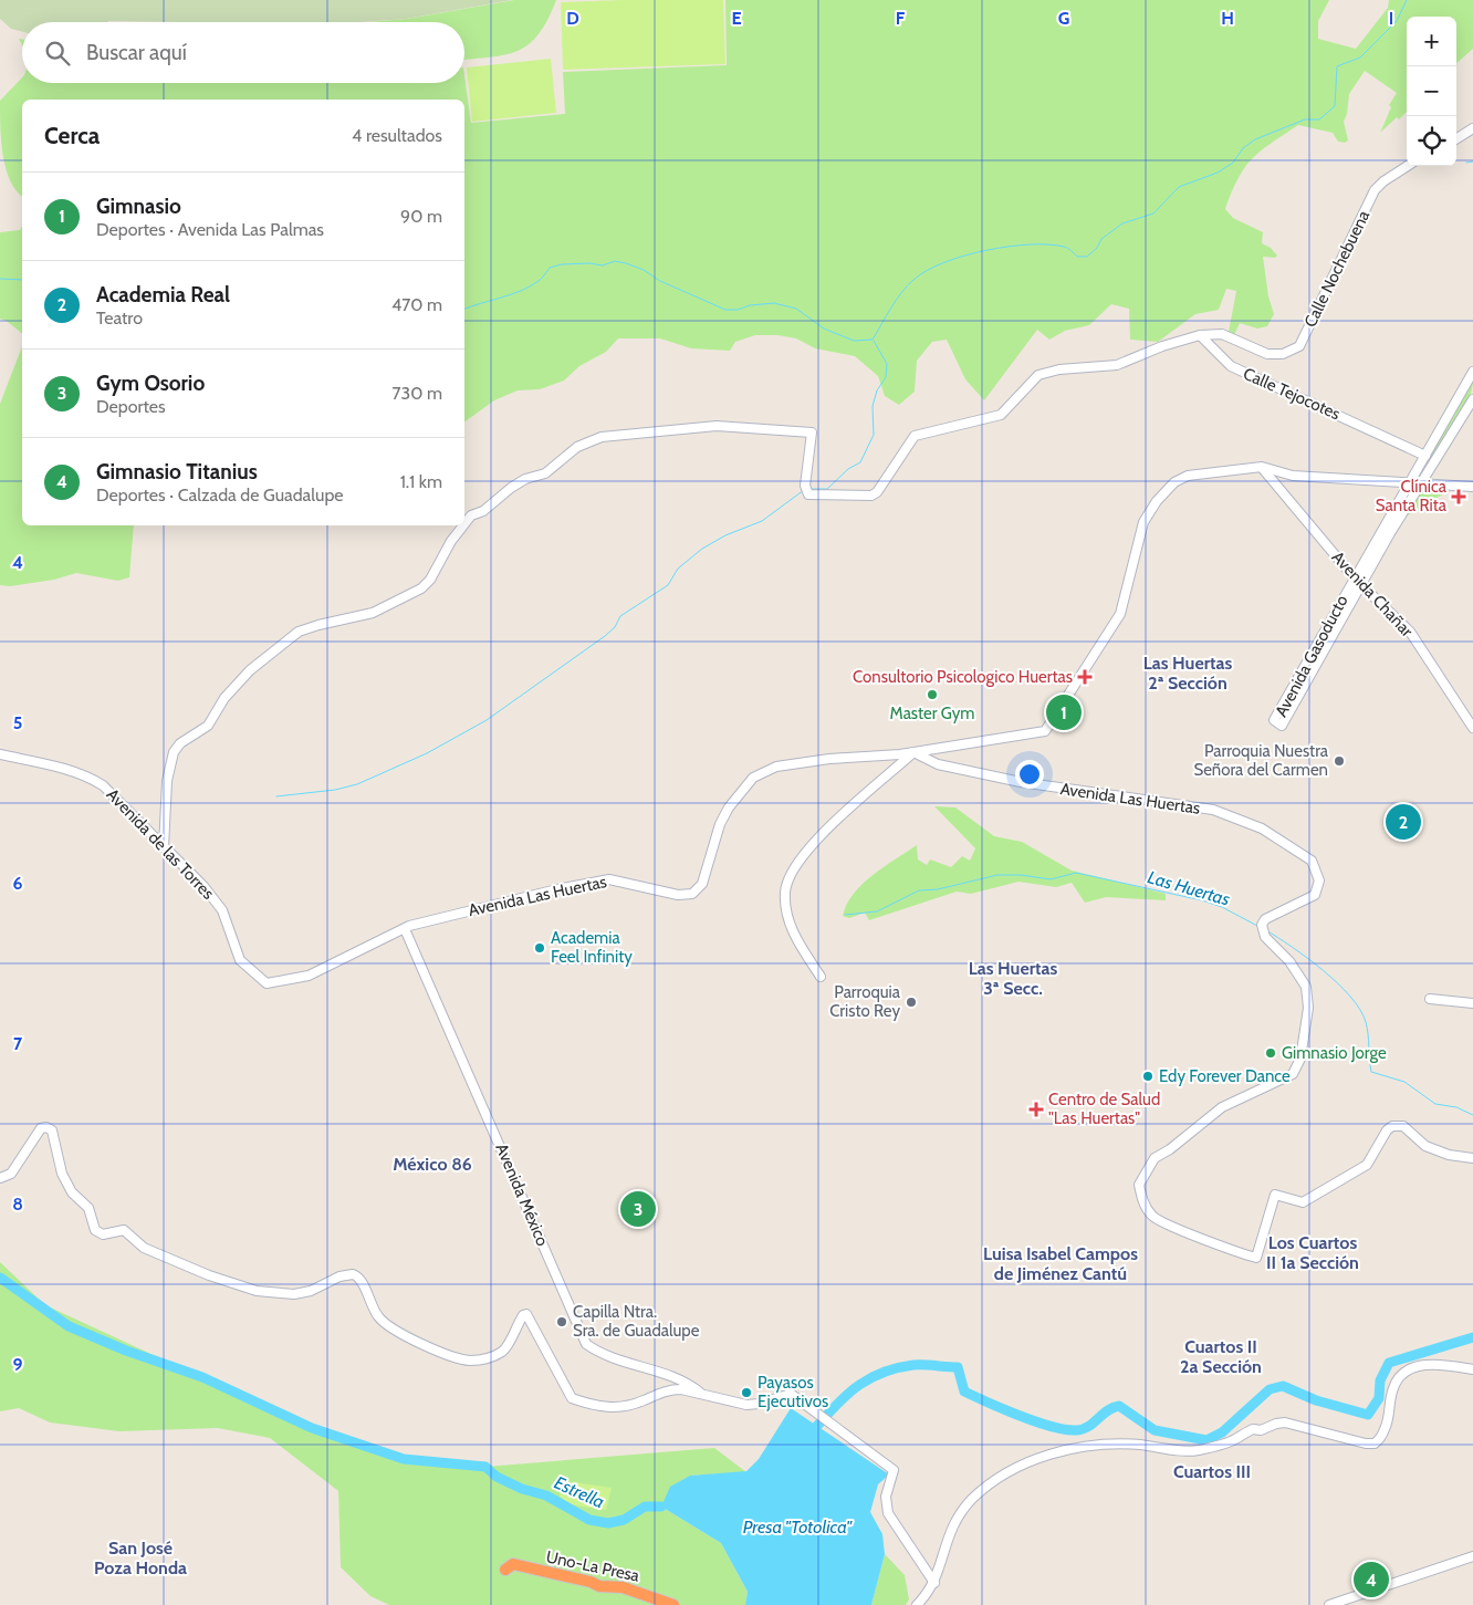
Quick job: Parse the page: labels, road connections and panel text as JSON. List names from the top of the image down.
{
  "streets": {
    "highway": ["Uno-La Presa"],
    "street": [
      "Calle Nochebuena",
      "Calle Tejocotes",
      "Avenida Chañar",
      "Avenida Gasoducto",
      "Avenida Las Huertas",
      "Avenida de las Torres",
      "Avenida México"
    ]
  },
  "crossings": [
    ["Calle Nochebuena", "Calle Tejocotes"],
    ["Calle Tejocotes", "Avenida Gasoducto"],
    ["Avenida Chañar", "Avenida Gasoducto"],
    ["Avenida Las Huertas", "Avenida de las Torres"],
    ["Avenida Las Huertas", "Avenida México"]
  ],
  "districts": [
    "Las Huertas 2ª Sección",
    "Las Huertas 3ª Secc.",
    "México 86",
    "Los Cuartos II 1a Sección",
    "Luisa Isabel Campos de Jiménez Cantú",
    "Cuartos II 2a Sección",
    "Cuartos III",
    "San José Poza Honda"
  ],
  "water": ["Las Huertas", "Estrella", "Presa \"Totolica\""],
  "places": {
    "health": ["Clínica Santa Rita", "Consultorio Psicologico Huertas", "Centro de Salud \"Las Huertas\""],
    "other": [
      "Master Gym",
      "Parroquia Nuestra Señora del Carmen",
      "Academia Feel Infinity",
      "Parroquia Cristo Rey",
      "Gimnasio Jorge",
      "Edy Forever Dance",
      "Capilla Ntra. Sra. de Guadalupe",
      "Payasos Ejecutivos"
    ]
  },
  "page": {
    "map_buttons": ["+", "−"],
    "search": "Buscar aquí",
    "heading": ["Cerca", "4 resultados"],
    "list": [
      {
        "mark": "1",
        "name": "Gimnasio",
        "note": "Deportes · Avenida Las Palmas",
        "value": "90 m"
      },
      {
        "mark": "2",
        "name": "Academia Real",
        "note": "Teatro",
        "value": "470 m"
      },
      {
        "mark": "3",
        "name": "Gym Osorio",
        "note": "Deportes",
        "value": "730 m"
      },
      {
        "mark": "4",
        "name": "Gimnasio Titanius",
        "note": "Deportes · Calzada de Guadalupe",
        "value": "1.1 km"
      }
    ],
    "pins": [
      "1",
      "2",
      "3",
      "4"
    ]
  },
  "grid": {
    "columns": [
      "D",
      "E",
      "F",
      "G",
      "H",
      "I"
    ],
    "rows": [
      "4",
      "5",
      "6",
      "7",
      "8",
      "9"
    ]
  }
}
